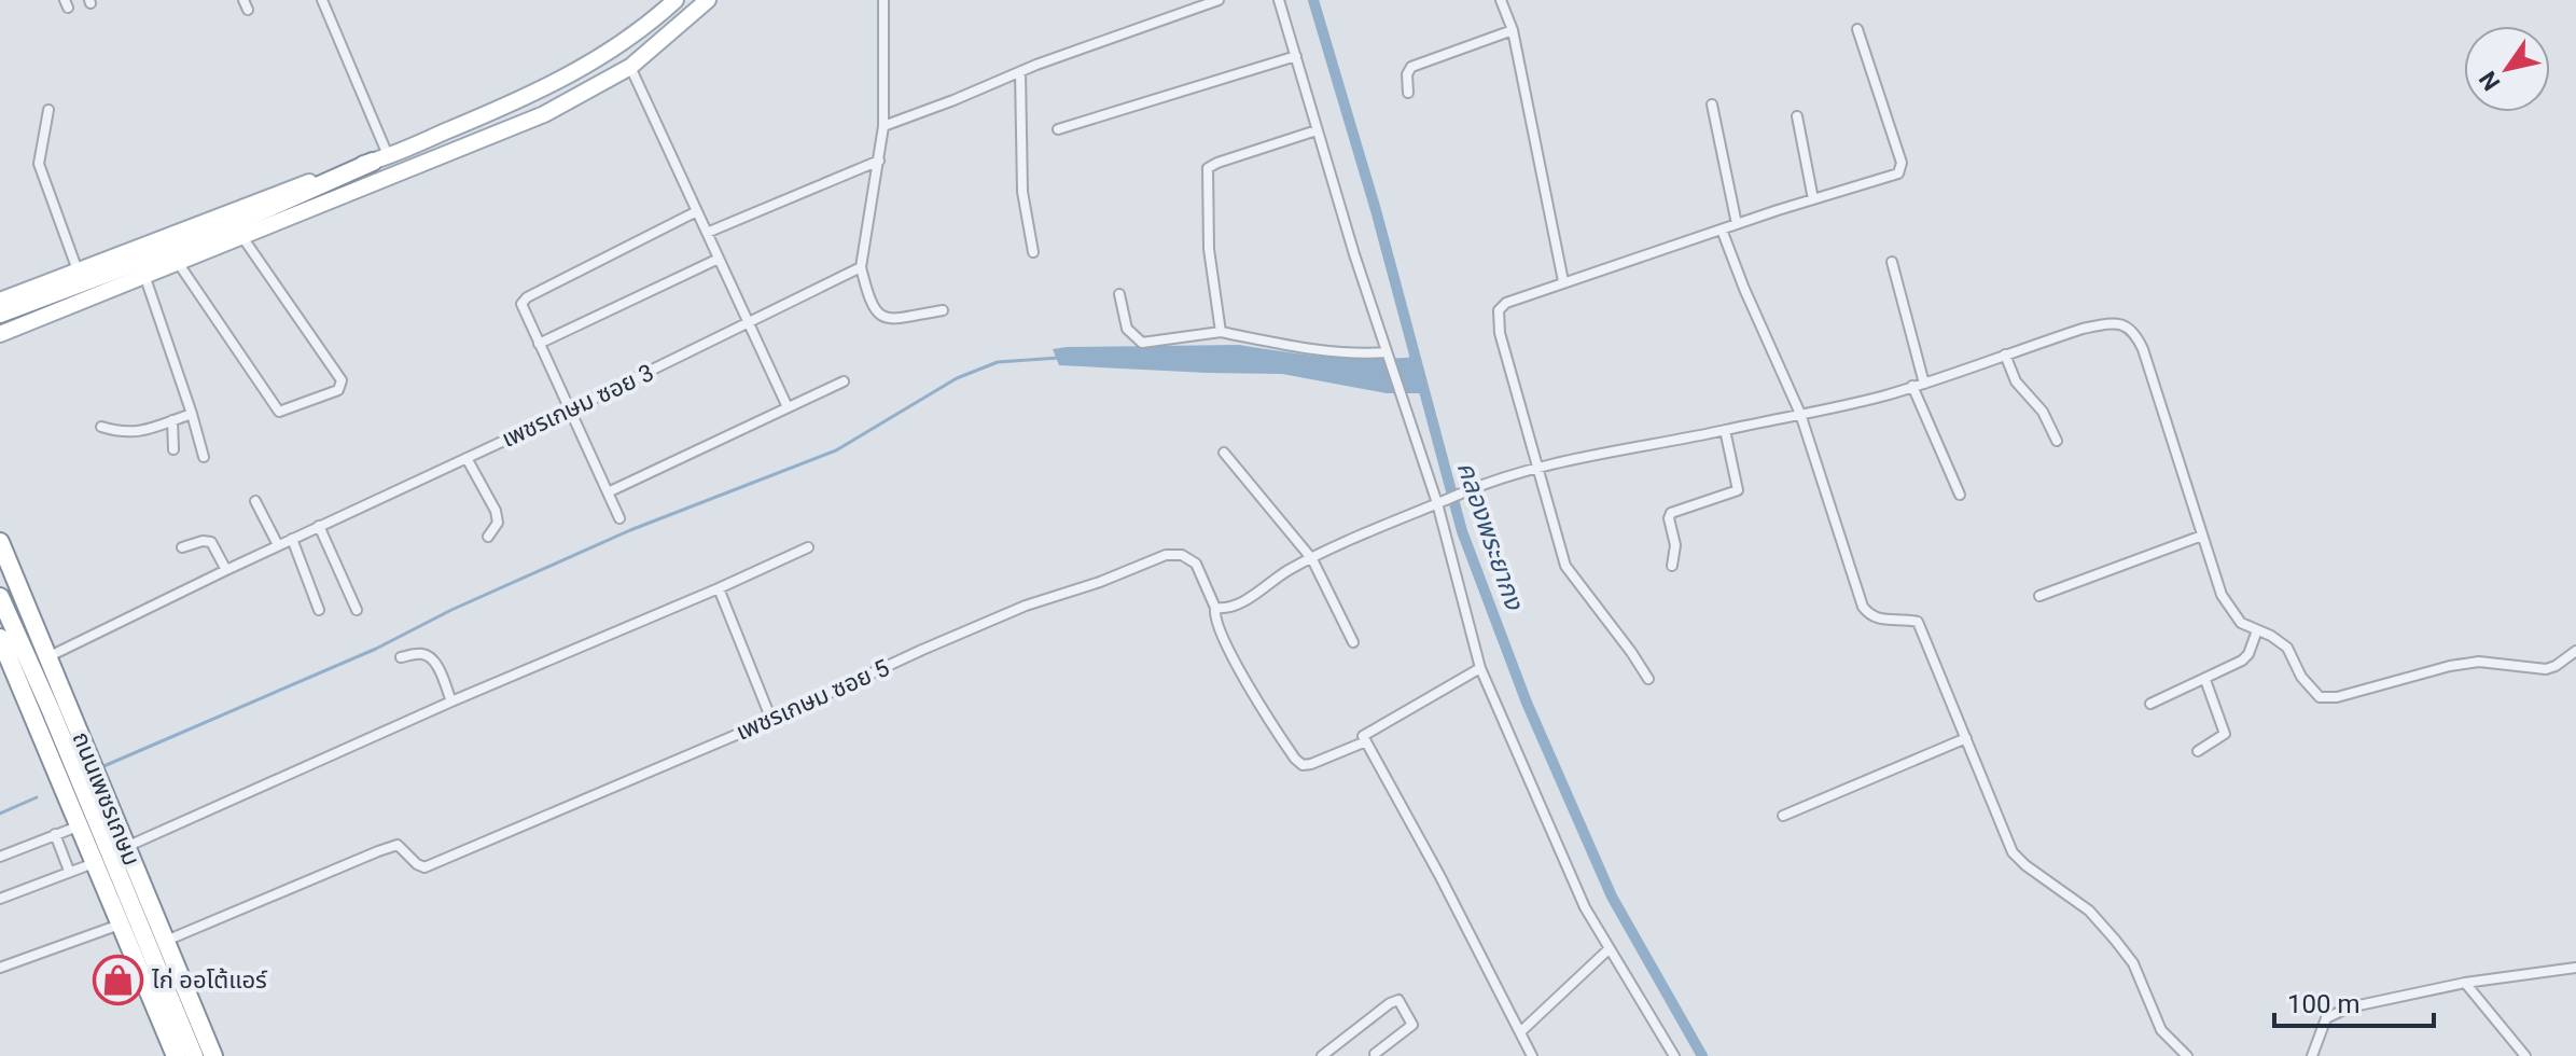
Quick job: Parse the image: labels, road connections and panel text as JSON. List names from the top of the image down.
{
  "streets": {
    "highway": ["ถนนเพชรเกษม"],
    "street": ["เพชรเกษม ซอย 3", "เพชรเกษม ซอย 5"]
  },
  "crossings": [
    ["เพชรเกษม ซอย 3", "ถนนเพชรเกษม"],
    ["เพชรเกษม ซอย 5", "ถนนเพชรเกษม"]
  ],
  "water": ["คลองพระยากง"],
  "places": {
    "shop": ["ไก่ ออโต้แอร์"]
  },
  "scale_bar": "100 m",
  "north": "bottom left"
}
